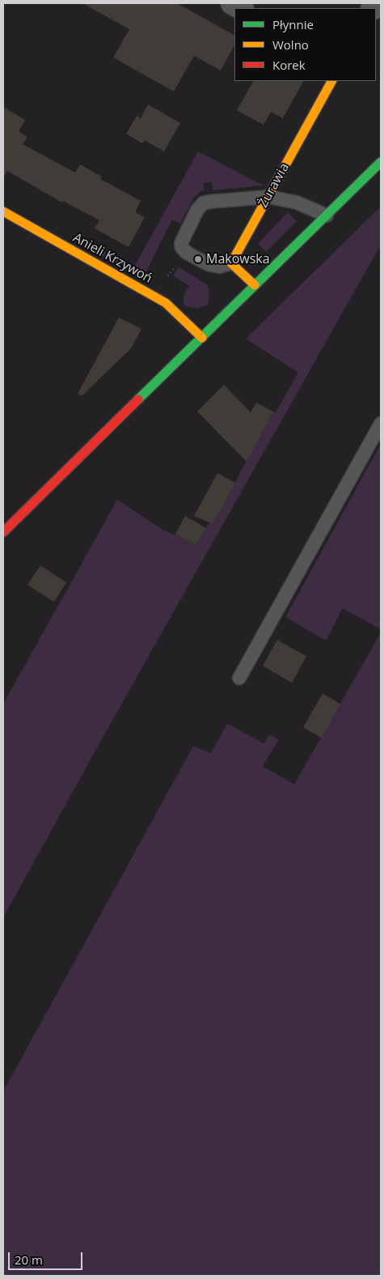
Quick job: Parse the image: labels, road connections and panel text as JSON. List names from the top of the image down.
{
  "streets": {
    "street": ["Żurawia", "Anieli Krzywoń"]
  },
  "places": ["Makowska"],
  "legend": ["Płynnie", "Wolno", "Korek"],
  "scale_bar": "20 m"
}
